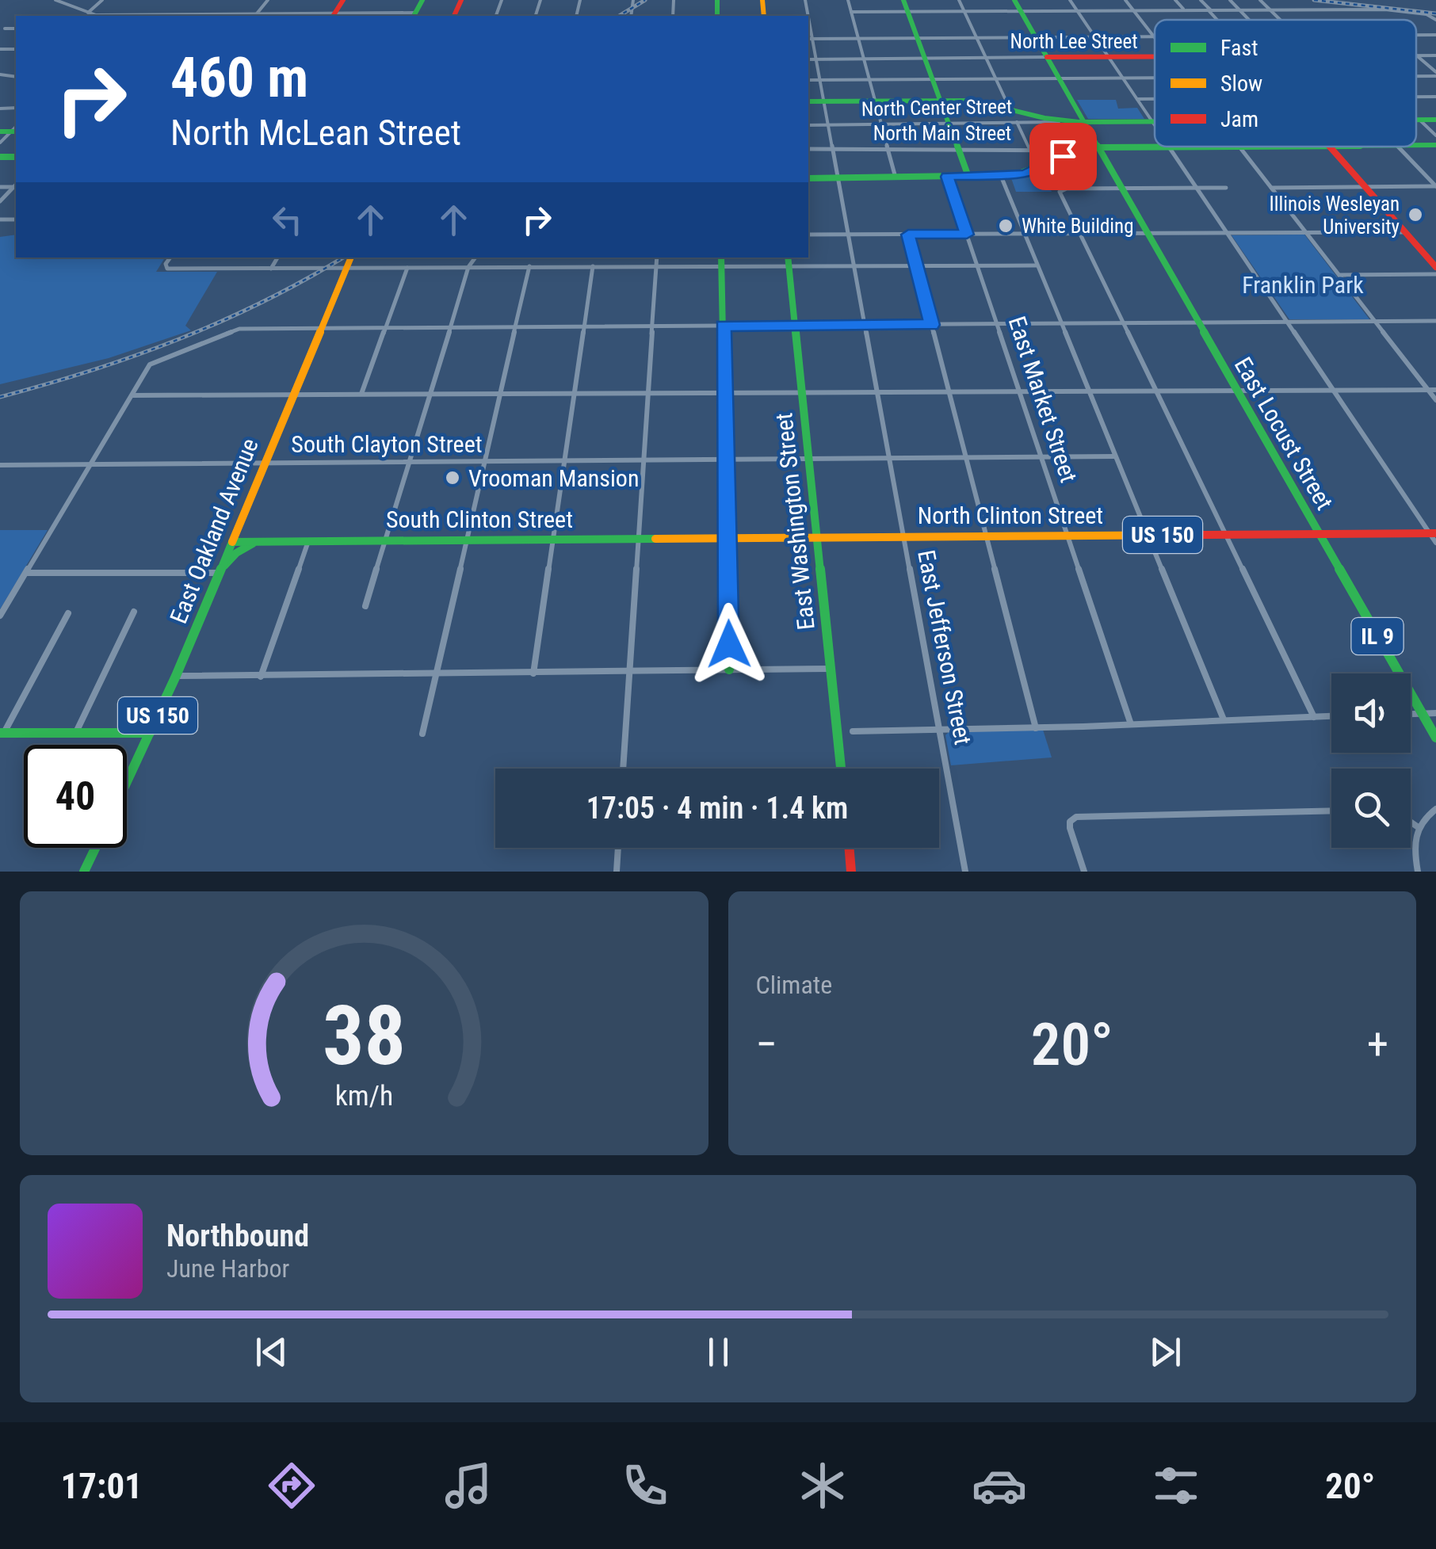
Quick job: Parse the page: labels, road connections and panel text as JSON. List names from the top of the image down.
{
  "streets": {
    "main road": [
      "North Lee Street",
      "East Locust Street",
      "North Clinton Street",
      "South Clinton Street",
      "East Washington Street",
      "East Oakland Avenue",
      "US 150",
      "IL 9"
    ],
    "street": [
      "North Center Street",
      "North Main Street",
      "East Market Street",
      "South Clayton Street",
      "East Jefferson Street"
    ]
  },
  "crossings": [
    ["North Lee Street", "East Locust Street"],
    ["North Lee Street", "East Jefferson Street"],
    ["North Center Street", "East Jefferson Street"],
    ["North Main Street", "East Jefferson Street"],
    ["East Market Street", "South Clayton Street"],
    ["East Market Street", "North Clinton Street"],
    ["East Locust Street", "North Clinton Street"],
    ["South Clayton Street", "East Washington Street"],
    ["South Clayton Street", "East Oakland Avenue"],
    ["South Clayton Street", "East Jefferson Street"],
    ["North Clinton Street", "South Clinton Street"],
    ["North Clinton Street", "East Washington Street"],
    ["North Clinton Street", "East Jefferson Street"],
    ["South Clinton Street", "East Oakland Avenue"]
  ],
  "parks": ["Franklin Park"],
  "places": ["Illinois Wesleyan University", "White Building", "Vrooman Mansion"],
  "legend": ["Fast", "Slow", "Jam"],
  "page": {
    "turn": ["460 m", "North McLean Street"],
    "limit": "40",
    "trip": "17:05 · 4 min · 1.4 km",
    "tile": "Climate",
    "heat": ["−", "20°", "+"],
    "song": ["Northbound", "June Harbor"],
    "tabs": ["17:01", "20°"],
    "gauge": ["38", "km/h"]
  }
}
